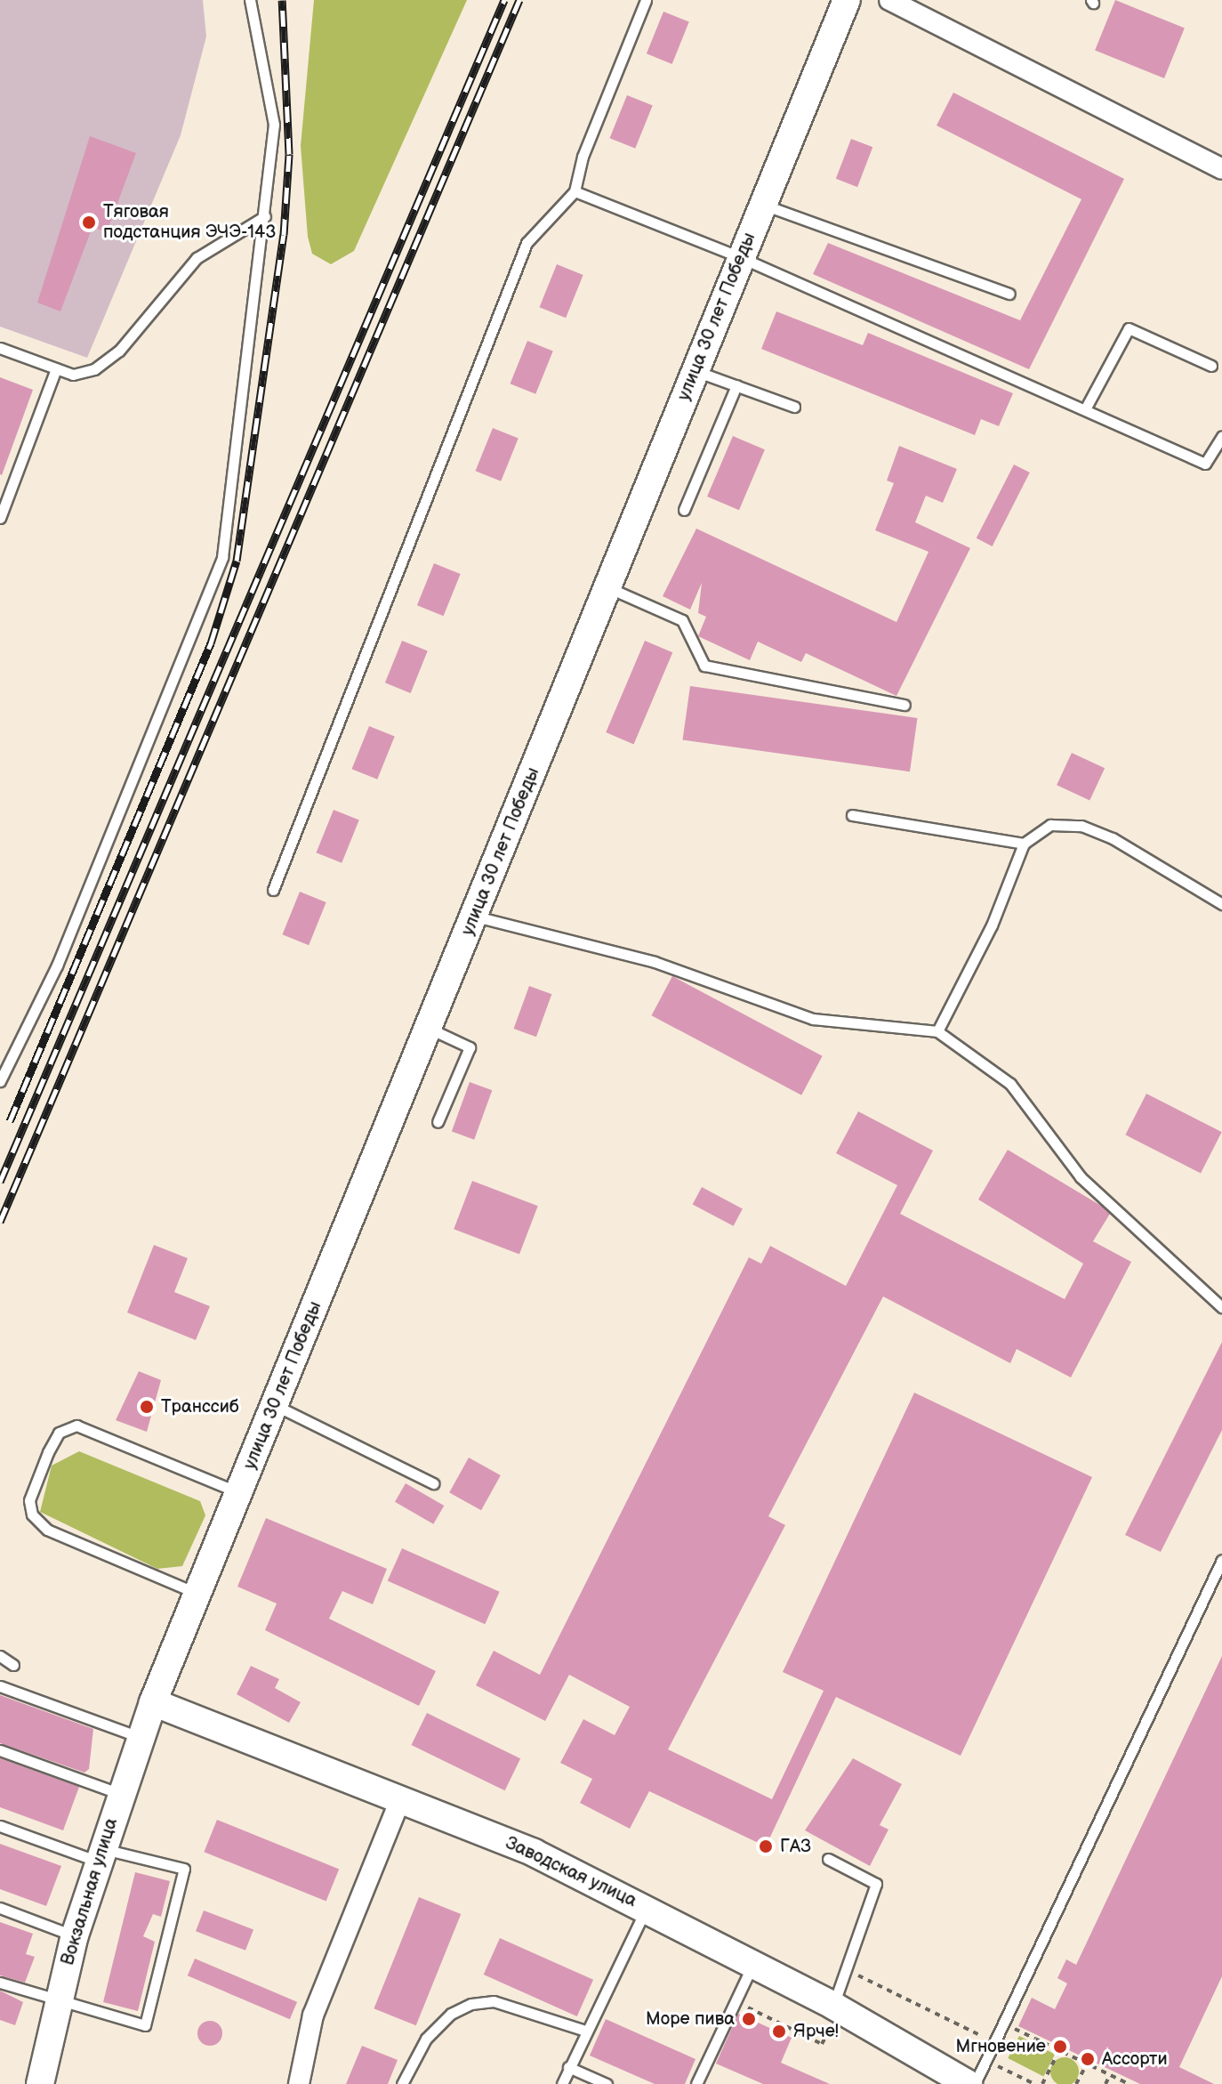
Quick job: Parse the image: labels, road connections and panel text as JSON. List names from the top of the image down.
{
  "streets": {
    "main road": ["улица 30 лет Победы", "Заводская улица", "Вокзальная улица"]
  },
  "crossings": [
    ["улица 30 лет Победы", "Заводская улица"],
    ["улица 30 лет Победы", "Вокзальная улица"],
    ["Заводская улица", "Вокзальная улица"]
  ],
  "places": [
    "Тяговая подстанция ЭЧЭ-143",
    "Транссиб",
    "ГАЗ",
    "Море пива",
    "Ярче!",
    "Мгновение",
    "Ассорти"
  ]
}
